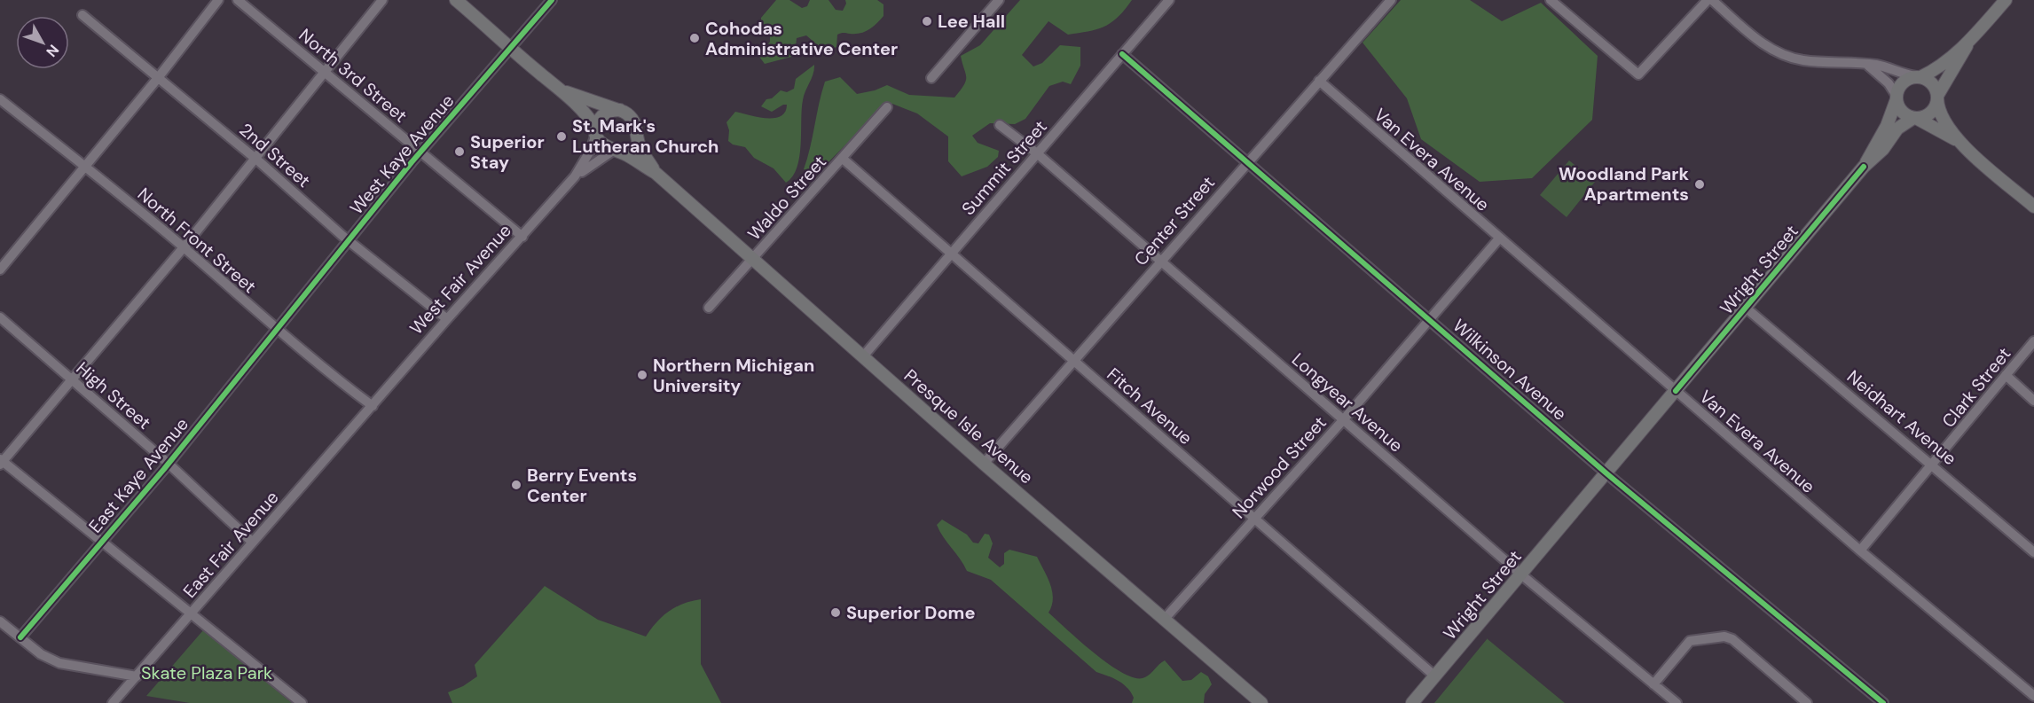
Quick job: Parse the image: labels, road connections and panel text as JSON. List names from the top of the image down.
{
  "streets": {
    "main road": ["Wright Street", "West Fair Avenue", "Presque Isle Avenue"],
    "street": [
      "North 3rd Street",
      "West Kaye Avenue",
      "2nd Street",
      "Van Evera Avenue",
      "Summit Street",
      "Waldo Street",
      "Center Street",
      "North Front Street",
      "Wilkinson Avenue",
      "Clark Street",
      "High Street",
      "Longyear Avenue",
      "Fitch Avenue",
      "Neidhart Avenue",
      "Norwood Street",
      "East Kaye Avenue",
      "East Fair Avenue"
    ]
  },
  "crossings": [
    ["North 3rd Street", "West Kaye Avenue"],
    ["North 3rd Street", "West Fair Avenue"],
    ["West Kaye Avenue", "2nd Street"],
    ["West Kaye Avenue", "North Front Street"],
    ["West Kaye Avenue", "Presque Isle Avenue"],
    ["West Kaye Avenue", "East Kaye Avenue"],
    ["2nd Street", "West Fair Avenue"],
    ["Van Evera Avenue", "Center Street"],
    ["Van Evera Avenue", "Wright Street"],
    ["Van Evera Avenue", "Clark Street"],
    ["Van Evera Avenue", "Norwood Street"],
    ["Summit Street", "Wilkinson Avenue"],
    ["Summit Street", "Longyear Avenue"],
    ["Summit Street", "Fitch Avenue"],
    ["Summit Street", "Presque Isle Avenue"],
    ["Waldo Street", "Fitch Avenue"],
    ["Waldo Street", "Presque Isle Avenue"],
    ["Center Street", "Wilkinson Avenue"],
    ["Center Street", "Longyear Avenue"],
    ["Center Street", "Fitch Avenue"],
    ["Center Street", "Presque Isle Avenue"],
    ["North Front Street", "West Fair Avenue"],
    ["North Front Street", "East Kaye Avenue"],
    ["North Front Street", "East Fair Avenue"],
    ["Wright Street", "Wilkinson Avenue"],
    ["Wright Street", "Longyear Avenue"],
    ["Wright Street", "Fitch Avenue"],
    ["Wright Street", "Neidhart Avenue"],
    ["West Fair Avenue", "Presque Isle Avenue"],
    ["West Fair Avenue", "East Fair Avenue"],
    ["Wilkinson Avenue", "Norwood Street"],
    ["Clark Street", "Neidhart Avenue"],
    ["High Street", "East Kaye Avenue"],
    ["High Street", "East Fair Avenue"],
    ["Longyear Avenue", "Norwood Street"],
    ["Fitch Avenue", "Norwood Street"],
    ["Presque Isle Avenue", "Norwood Street"]
  ],
  "parks": ["Skate Plaza Park"],
  "places": [
    "Lee Hall",
    "Cohodas Administrative Center",
    "St. Mark's Lutheran Church",
    "Superior Stay",
    "Woodland Park Apartments",
    "Northern Michigan University",
    "Berry Events Center",
    "Superior Dome"
  ],
  "north": "bottom right"
}
